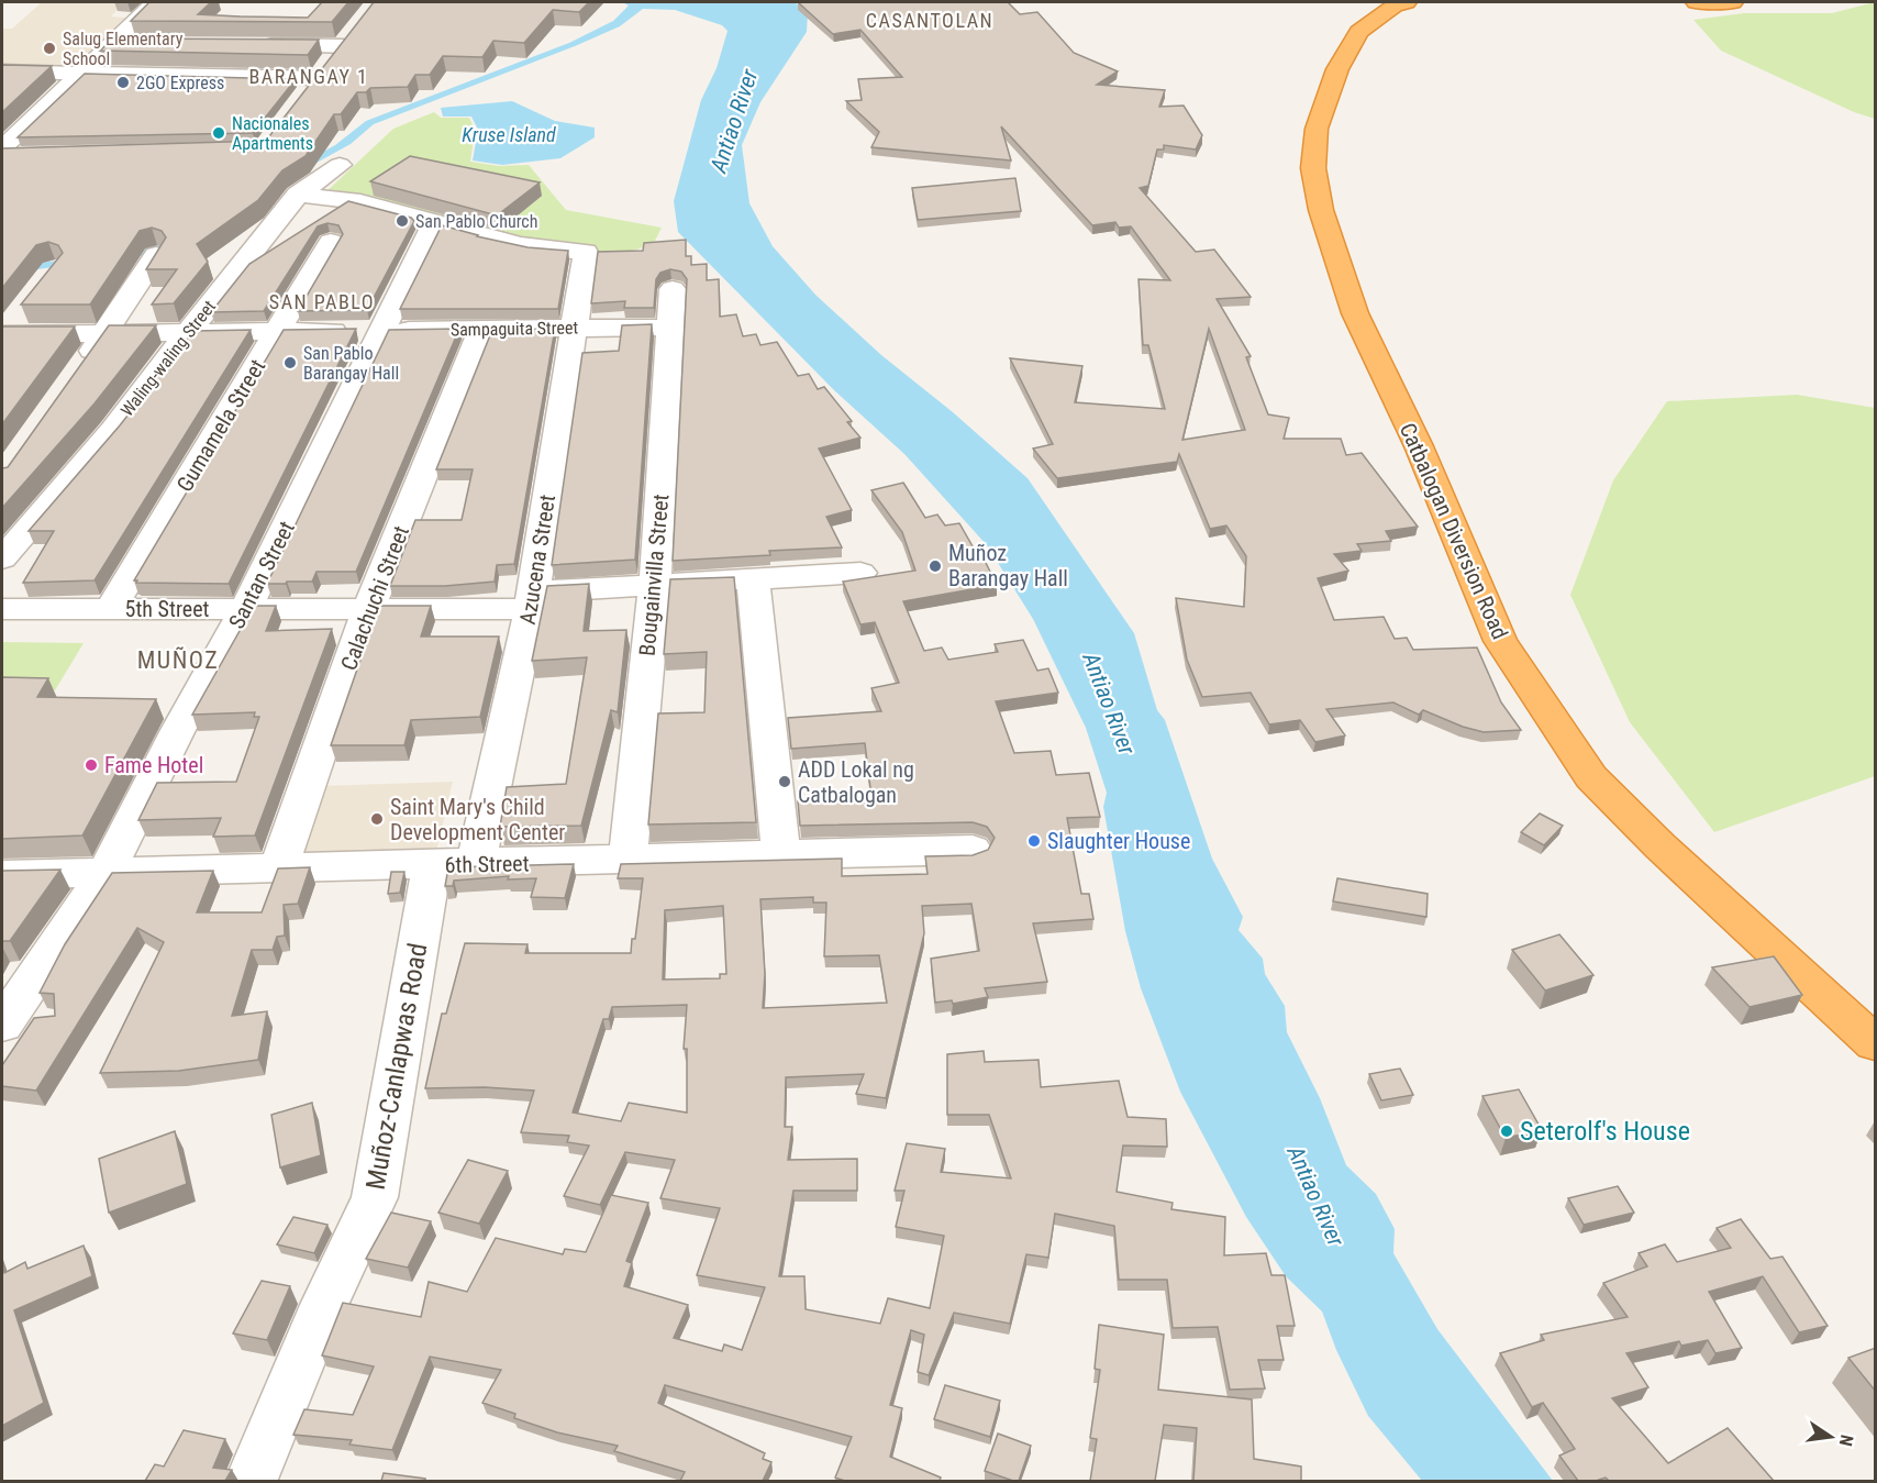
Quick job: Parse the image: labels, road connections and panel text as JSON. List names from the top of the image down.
{
  "streets": {
    "highway": ["Catbalogan Diversion Road"],
    "street": [
      "Sampaguita Street",
      "Waling-waling Street",
      "Gumamela Street",
      "Azucena Street",
      "Santan Street",
      "Bougainvilla Street",
      "Calachuchi Street",
      "5th Street",
      "6th Street",
      "Muñoz-Canlapwas Road"
    ]
  },
  "crossings": [
    ["Sampaguita Street", "Waling-waling Street"],
    ["Sampaguita Street", "Gumamela Street"],
    ["Sampaguita Street", "Azucena Street"],
    ["Sampaguita Street", "Santan Street"],
    ["Sampaguita Street", "Bougainvilla Street"],
    ["Sampaguita Street", "Calachuchi Street"],
    ["Gumamela Street", "5th Street"],
    ["Azucena Street", "Santan Street"],
    ["Azucena Street", "5th Street"],
    ["Azucena Street", "6th Street"],
    ["Santan Street", "5th Street"],
    ["Santan Street", "6th Street"],
    ["Bougainvilla Street", "5th Street"],
    ["Bougainvilla Street", "6th Street"],
    ["Calachuchi Street", "5th Street"],
    ["Calachuchi Street", "6th Street"],
    ["6th Street", "Muñoz-Canlapwas Road"]
  ],
  "districts": [
    "CASANTOLAN",
    "BARANGAY 1",
    "SAN PABLO",
    "MUÑOZ"
  ],
  "water": ["Antiao River", "Kruse Island"],
  "places": [
    "Salug Elementary School",
    "2GO Express",
    "Nacionales Apartments",
    "San Pablo Church",
    "San Pablo Barangay Hall",
    "Muñoz Barangay Hall",
    "Fame Hotel",
    "ADD Lokal ng Catbalogan",
    "Saint Mary's Child Development Center",
    "Slaughter House",
    "Seterolf's House"
  ],
  "north": "right"
}
